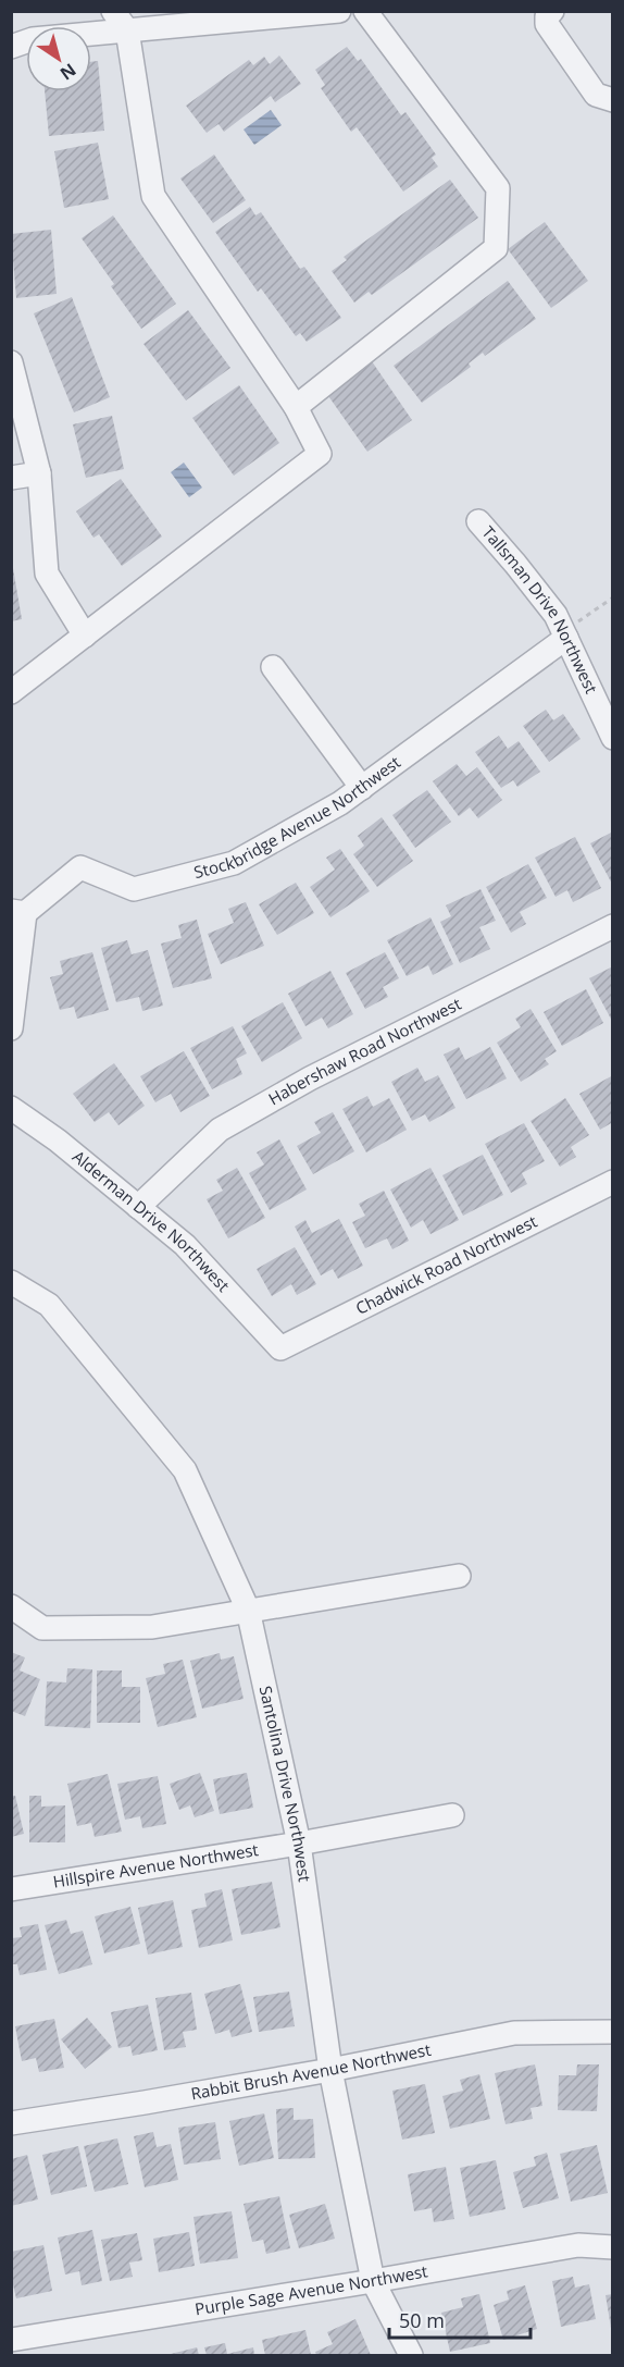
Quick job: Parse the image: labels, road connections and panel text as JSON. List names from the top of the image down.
{
  "streets": {
    "street": [
      "Tallsman Drive Northwest",
      "Stockbridge Avenue Northwest",
      "Habershaw Road Northwest",
      "Alderman Drive Northwest",
      "Chadwick Road Northwest",
      "Santolina Drive Northwest",
      "Hillspire Avenue Northwest",
      "Rabbit Brush Avenue Northwest",
      "Purple Sage Avenue Northwest"
    ]
  },
  "crossings": [
    ["Tallsman Drive Northwest", "Stockbridge Avenue Northwest"],
    ["Habershaw Road Northwest", "Alderman Drive Northwest"],
    ["Alderman Drive Northwest", "Chadwick Road Northwest"],
    ["Santolina Drive Northwest", "Hillspire Avenue Northwest"],
    ["Santolina Drive Northwest", "Rabbit Brush Avenue Northwest"],
    ["Santolina Drive Northwest", "Purple Sage Avenue Northwest"]
  ],
  "scale_bar": "50 m",
  "north": "bottom right"
}
